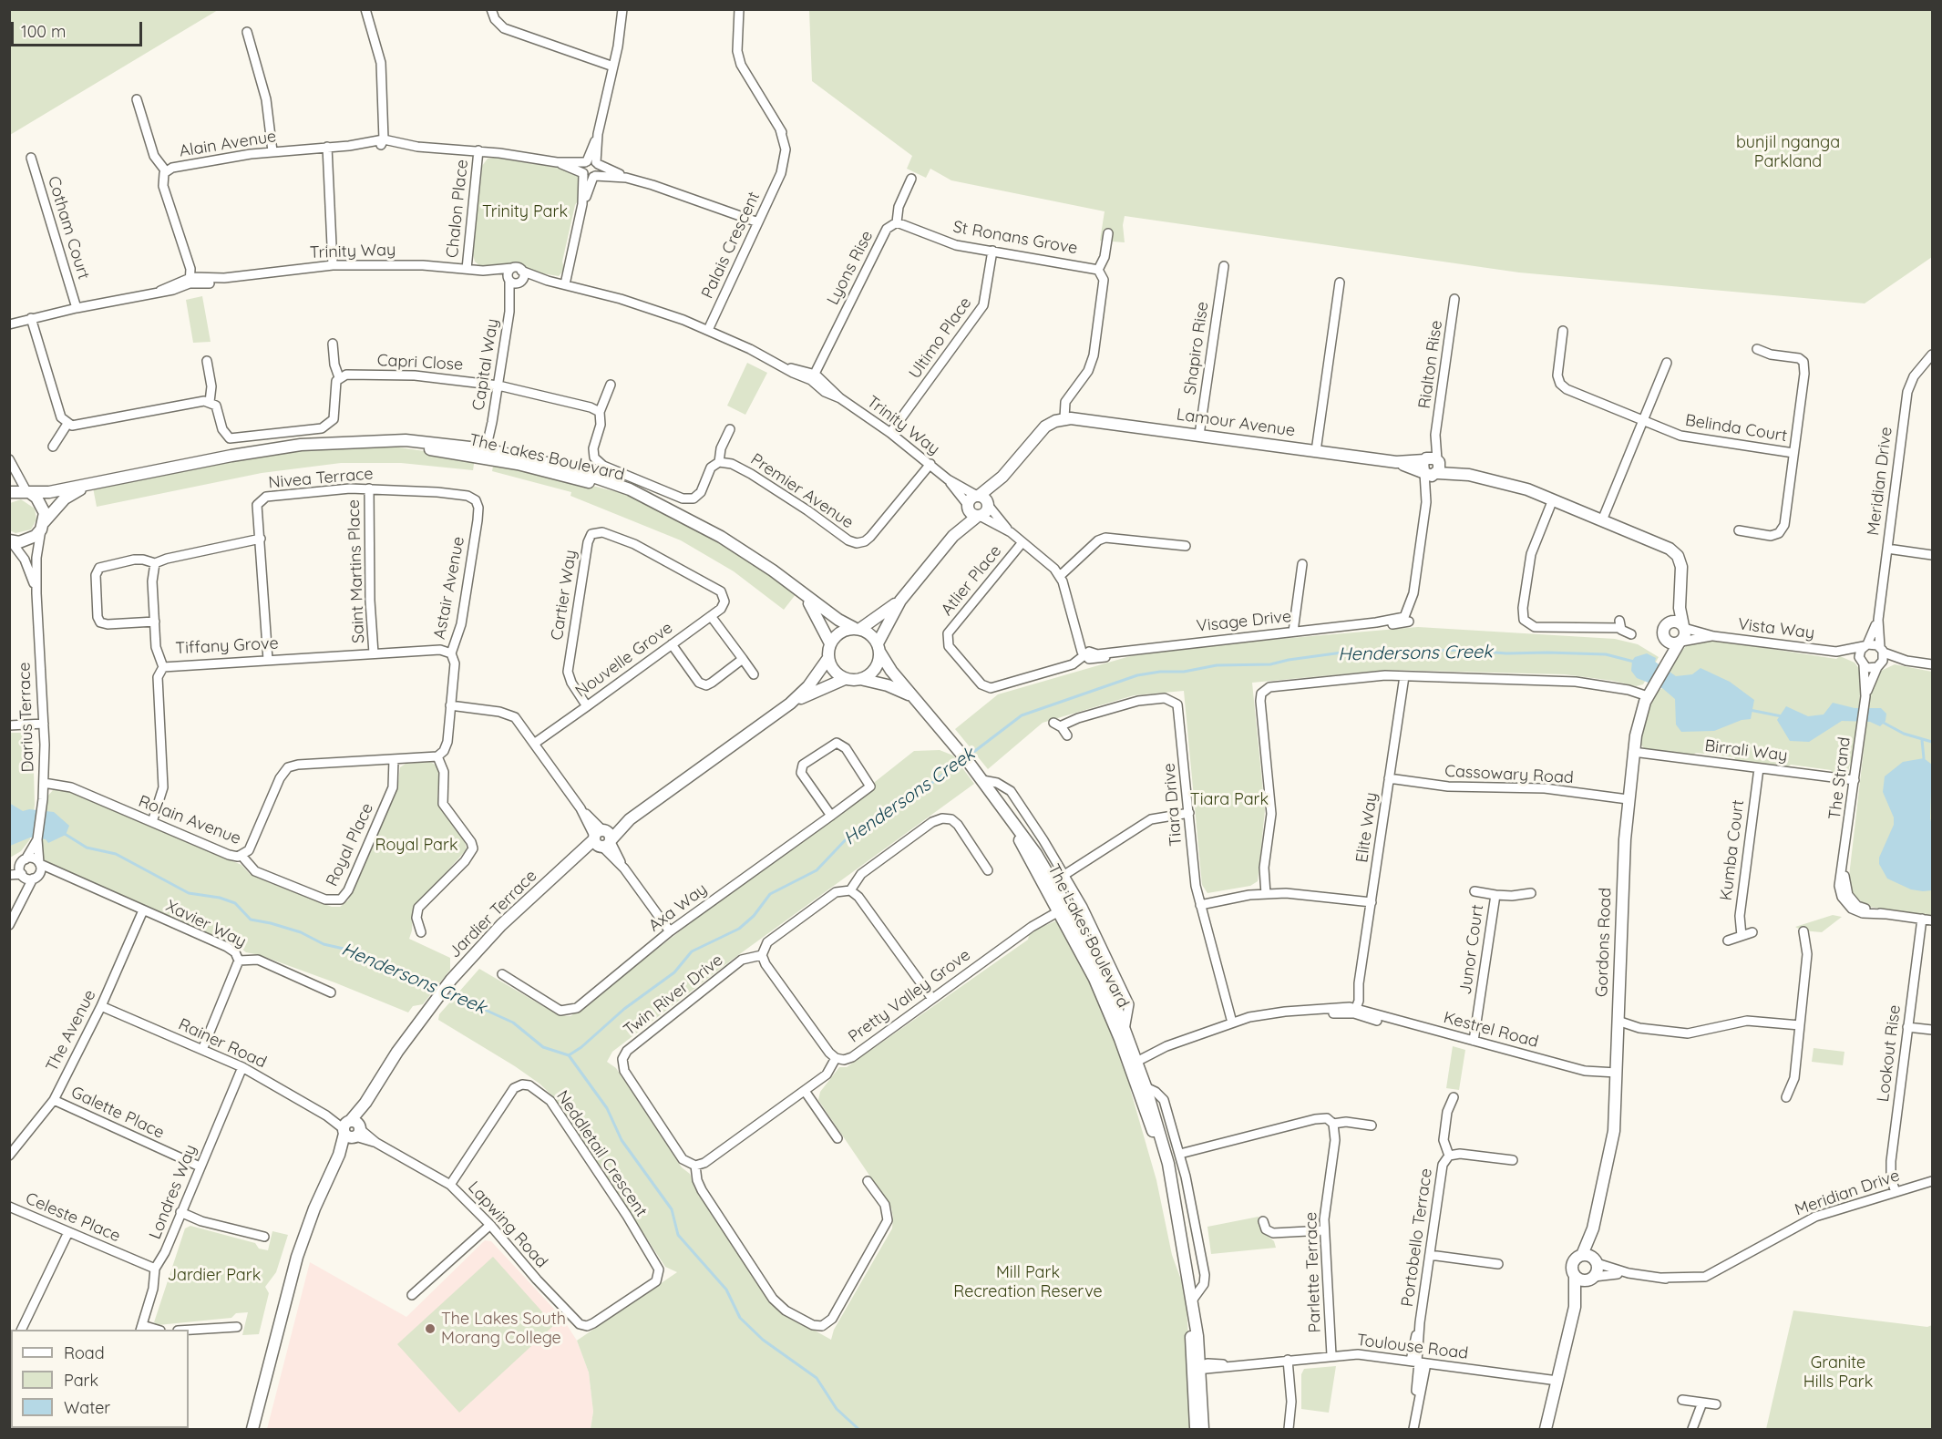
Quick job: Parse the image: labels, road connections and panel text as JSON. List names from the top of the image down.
{
  "streets": {
    "street": [
      "Alain Avenue",
      "Chalon Place",
      "Cotham Court",
      "St Ronans Grove",
      "Palais Crescent",
      "Trinity Way",
      "Lyons Rise",
      "Ultimo Place",
      "Shapiro Rise",
      "Capri Close",
      "Capital Way",
      "Rialton Rise",
      "Lamour Avenue",
      "Belinda Court",
      "The Lakes Boulevard",
      "Nivea Terrace",
      "Meridian Drive",
      "Premier Avenue",
      "Saint Martins Place",
      "Atlier Place",
      "Astair Avenue",
      "Cartier Way",
      "Visage Drive",
      "Vista Way",
      "Tiffany Grove",
      "Nouvelle Grove",
      "Darius Terrace",
      "Birrali Way",
      "Cassowary Road",
      "The Strand",
      "Tiara Drive",
      "Rolain Avenue",
      "Elite Way",
      "Royal Place",
      "Kumba Court",
      "Axa Way",
      "Jardier Terrace",
      "Xavier Way",
      "Gordons Road",
      "Junor Court",
      "Twin River Drive",
      "Pretty Valley Grove",
      "Kestrel Road",
      "The Avenue",
      "Rainer Road",
      "Lookout Rise",
      "Galette Place",
      "Neddletail Crescent",
      "Londres Way",
      "Celeste Place",
      "Lapwing Road",
      "Portobello Terrace",
      "Parlette Terrace",
      "Toulouse Road"
    ]
  },
  "crossings": [
    ["Alain Avenue", "Chalon Place"],
    ["Alain Avenue", "Trinity Way"],
    ["Chalon Place", "Trinity Way"],
    ["Cotham Court", "Trinity Way"],
    ["St Ronans Grove", "Lyons Rise"],
    ["St Ronans Grove", "Ultimo Place"],
    ["Palais Crescent", "Trinity Way"],
    ["Trinity Way", "Lyons Rise"],
    ["Trinity Way", "Ultimo Place"],
    ["Trinity Way", "Capital Way"],
    ["Trinity Way", "Premier Avenue"],
    ["Shapiro Rise", "Lamour Avenue"],
    ["Capri Close", "Capital Way"],
    ["Capital Way", "The Lakes Boulevard"],
    ["Rialton Rise", "Lamour Avenue"],
    ["Rialton Rise", "Visage Drive"],
    ["Lamour Avenue", "Vista Way"],
    ["Lamour Avenue", "Gordons Road"],
    ["The Lakes Boulevard", "Darius Terrace"],
    ["The Lakes Boulevard", "Jardier Terrace"],
    ["The Lakes Boulevard", "Pretty Valley Grove"],
    ["The Lakes Boulevard", "Kestrel Road"],
    ["The Lakes Boulevard", "Toulouse Road"],
    ["Nivea Terrace", "Saint Martins Place"],
    ["Nivea Terrace", "Astair Avenue"],
    ["Nivea Terrace", "Tiffany Grove"],
    ["Meridian Drive", "Vista Way"],
    ["Meridian Drive", "The Strand"],
    ["Meridian Drive", "Gordons Road"],
    ["Meridian Drive", "Lookout Rise"],
    ["Saint Martins Place", "Tiffany Grove"],
    ["Atlier Place", "Visage Drive"],
    ["Astair Avenue", "Tiffany Grove"],
    ["Astair Avenue", "Rolain Avenue"],
    ["Cartier Way", "Nouvelle Grove"],
    ["Vista Way", "The Strand"],
    ["Vista Way", "Gordons Road"],
    ["Tiffany Grove", "Rolain Avenue"],
    ["Darius Terrace", "Rolain Avenue"],
    ["Darius Terrace", "Xavier Way"],
    ["Birrali Way", "The Strand"],
    ["Birrali Way", "Kumba Court"],
    ["Birrali Way", "Gordons Road"],
    ["Cassowary Road", "Elite Way"],
    ["Cassowary Road", "Gordons Road"],
    ["The Strand", "Lookout Rise"],
    ["Tiara Drive", "Kestrel Road"],
    ["Rolain Avenue", "Royal Place"],
    ["Elite Way", "Kestrel Road"],
    ["Jardier Terrace", "Rainer Road"],
    ["Jardier Terrace", "Lapwing Road"],
    ["Xavier Way", "The Avenue"],
    ["Gordons Road", "Kestrel Road"],
    ["Junor Court", "Kestrel Road"],
    ["Twin River Drive", "Pretty Valley Grove"],
    ["The Avenue", "Rainer Road"],
    ["The Avenue", "Galette Place"],
    ["Rainer Road", "Londres Way"],
    ["Rainer Road", "Lapwing Road"],
    ["Galette Place", "Londres Way"],
    ["Neddletail Crescent", "Lapwing Road"],
    ["Londres Way", "Celeste Place"],
    ["Portobello Terrace", "Toulouse Road"],
    ["Parlette Terrace", "Toulouse Road"]
  ],
  "water": ["Hendersons Creek"],
  "parks": [
    "bunjil nganga Parkland",
    "Trinity Park",
    "Tiara Park",
    "Royal Park",
    "Mill Park Recreation Reserve",
    "Jardier Park",
    "Granite Hills Park"
  ],
  "places": ["The Lakes South Morang College"],
  "legend": ["Road", "Park", "Water"],
  "scale_bar": "100 m"
}
